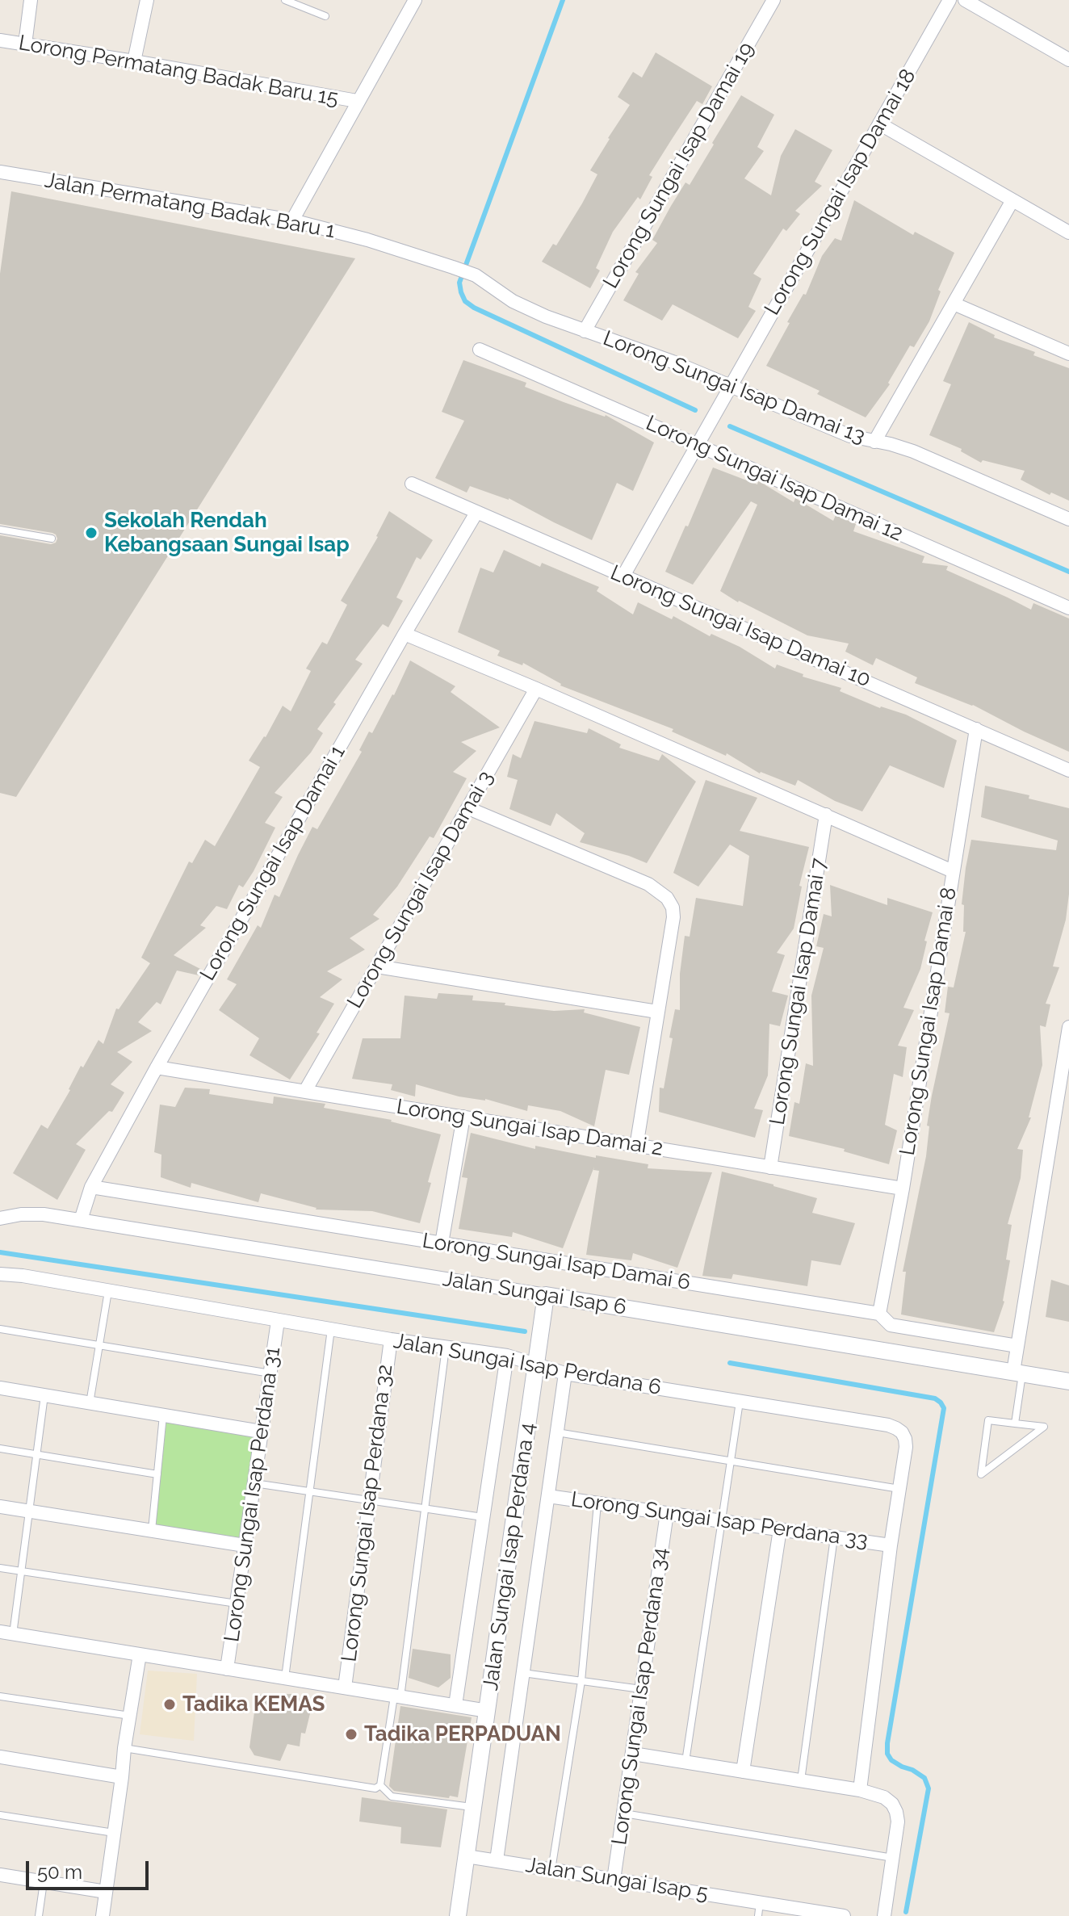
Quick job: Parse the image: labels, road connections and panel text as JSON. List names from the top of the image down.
{
  "streets": {
    "street": [
      "Lorong Permatang Badak Baru 15",
      "Lorong Sungai Isap Damai 19",
      "Lorong Sungai Isap Damai 18",
      "Jalan Permatang Badak Baru 1",
      "Lorong Sungai Isap Damai 13",
      "Lorong Sungai Isap Damai 12",
      "Lorong Sungai Isap Damai 10",
      "Lorong Sungai Isap Damai 1",
      "Lorong Sungai Isap Damai 3",
      "Lorong Sungai Isap Damai 7",
      "Lorong Sungai Isap Damai 8",
      "Lorong Sungai Isap Damai 2",
      "Lorong Sungai Isap Damai 6",
      "Jalan Sungai Isap 6",
      "Jalan Sungai Isap Perdana 6",
      "Lorong Sungai Isap Perdana 31",
      "Lorong Sungai Isap Perdana 32",
      "Lorong Sungai Isap Perdana 33",
      "Jalan Sungai Isap Perdana 4",
      "Lorong Sungai Isap Perdana 34",
      "Jalan Sungai Isap 5"
    ]
  },
  "crossings": [
    ["Lorong Sungai Isap Damai 19", "Lorong Sungai Isap Damai 13"],
    ["Lorong Sungai Isap Damai 18", "Lorong Sungai Isap Damai 13"],
    ["Lorong Sungai Isap Damai 18", "Lorong Sungai Isap Damai 12"],
    ["Lorong Sungai Isap Damai 18", "Lorong Sungai Isap Damai 10"],
    ["Jalan Permatang Badak Baru 1", "Lorong Sungai Isap Damai 13"],
    ["Lorong Sungai Isap Damai 10", "Lorong Sungai Isap Damai 1"],
    ["Lorong Sungai Isap Damai 10", "Lorong Sungai Isap Damai 8"],
    ["Lorong Sungai Isap Damai 1", "Lorong Sungai Isap Damai 2"],
    ["Lorong Sungai Isap Damai 1", "Lorong Sungai Isap Damai 6"],
    ["Lorong Sungai Isap Damai 1", "Jalan Sungai Isap 6"],
    ["Lorong Sungai Isap Damai 3", "Lorong Sungai Isap Damai 2"],
    ["Lorong Sungai Isap Damai 7", "Lorong Sungai Isap Damai 2"],
    ["Lorong Sungai Isap Damai 8", "Lorong Sungai Isap Damai 2"],
    ["Lorong Sungai Isap Damai 8", "Lorong Sungai Isap Damai 6"],
    ["Jalan Sungai Isap 6", "Jalan Sungai Isap Perdana 4"],
    ["Jalan Sungai Isap Perdana 6", "Lorong Sungai Isap Perdana 31"],
    ["Jalan Sungai Isap Perdana 6", "Lorong Sungai Isap Perdana 32"],
    ["Jalan Sungai Isap Perdana 6", "Lorong Sungai Isap Perdana 33"],
    ["Jalan Sungai Isap Perdana 6", "Jalan Sungai Isap Perdana 4"],
    ["Lorong Sungai Isap Perdana 33", "Lorong Sungai Isap Perdana 34"],
    ["Jalan Sungai Isap Perdana 4", "Jalan Sungai Isap 5"],
    ["Lorong Sungai Isap Perdana 34", "Jalan Sungai Isap 5"]
  ],
  "places": ["Sekolah Rendah Kebangsaan Sungai Isap", "Tadika KEMAS", "Tadika PERPADUAN"],
  "scale_bar": "50 m"
}
